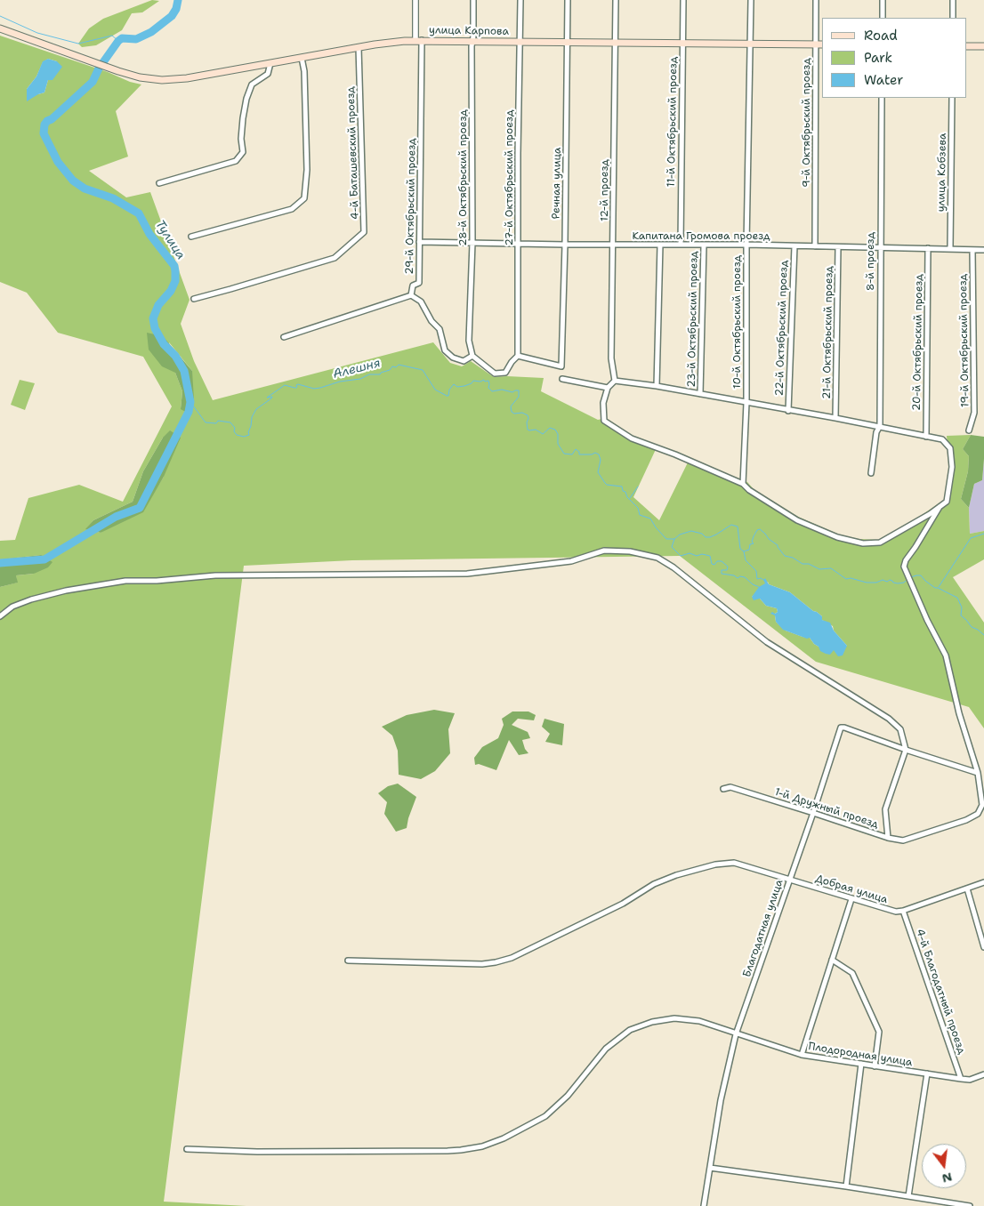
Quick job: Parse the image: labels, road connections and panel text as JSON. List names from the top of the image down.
{
  "streets": {
    "main road": ["улица Карпова"],
    "street": [
      "11-й Октябрьский проезд",
      "9-й Октябрьский проезд",
      "4-й Баташевский проезд",
      "улица Кобзева",
      "28-й Октябрьский проезд",
      "27-й Октябрьский проезд",
      "Речная улица",
      "12-й проезд",
      "29-й Октябрьский проезд",
      "Капитана Громова проезд",
      "8-й проезд",
      "23-й Октябрьский проезд",
      "10-й Октябрьский проезд",
      "22-й Октябрьский проезд",
      "21-й Октябрьский проезд",
      "19-й Октябрьский проезд",
      "20-й Октябрьский проезд",
      "1-й Дружный проезд",
      "Добрая улица",
      "Благодатная улица",
      "4-й Благодатный проезд",
      "Плодородная улица"
    ]
  },
  "crossings": [
    ["улица Карпова", "11-й Октябрьский проезд"],
    ["улица Карпова", "9-й Октябрьский проезд"],
    ["улица Карпова", "4-й Баташевский проезд"],
    ["улица Карпова", "28-й Октябрьский проезд"],
    ["улица Карпова", "27-й Октябрьский проезд"],
    ["улица Карпова", "Речная улица"],
    ["улица Карпова", "12-й проезд"],
    ["улица Карпова", "29-й Октябрьский проезд"],
    ["улица Карпова", "10-й Октябрьский проезд"],
    ["11-й Октябрьский проезд", "Капитана Громова проезд"],
    ["9-й Октябрьский проезд", "Капитана Громова проезд"],
    ["улица Кобзева", "Капитана Громова проезд"],
    ["28-й Октябрьский проезд", "Капитана Громова проезд"],
    ["27-й Октябрьский проезд", "Речная улица"],
    ["27-й Октябрьский проезд", "Капитана Громова проезд"],
    ["Речная улица", "Капитана Громова проезд"],
    ["12-й проезд", "Капитана Громова проезд"],
    ["29-й Октябрьский проезд", "Капитана Громова проезд"],
    ["Капитана Громова проезд", "8-й проезд"],
    ["Капитана Громова проезд", "23-й Октябрьский проезд"],
    ["Капитана Громова проезд", "10-й Октябрьский проезд"],
    ["Капитана Громова проезд", "22-й Октябрьский проезд"],
    ["Капитана Громова проезд", "21-й Октябрьский проезд"],
    ["Капитана Громова проезд", "19-й Октябрьский проезд"],
    ["Капитана Громова проезд", "20-й Октябрьский проезд"],
    ["1-й Дружный проезд", "Благодатная улица"],
    ["Добрая улица", "Благодатная улица"],
    ["Добрая улица", "4-й Благодатный проезд"],
    ["Благодатная улица", "Плодородная улица"],
    ["4-й Благодатный проезд", "Плодородная улица"]
  ],
  "water": ["Тулица", "Алешня"],
  "legend": ["Road", "Park", "Water"],
  "north": "bottom"
}
